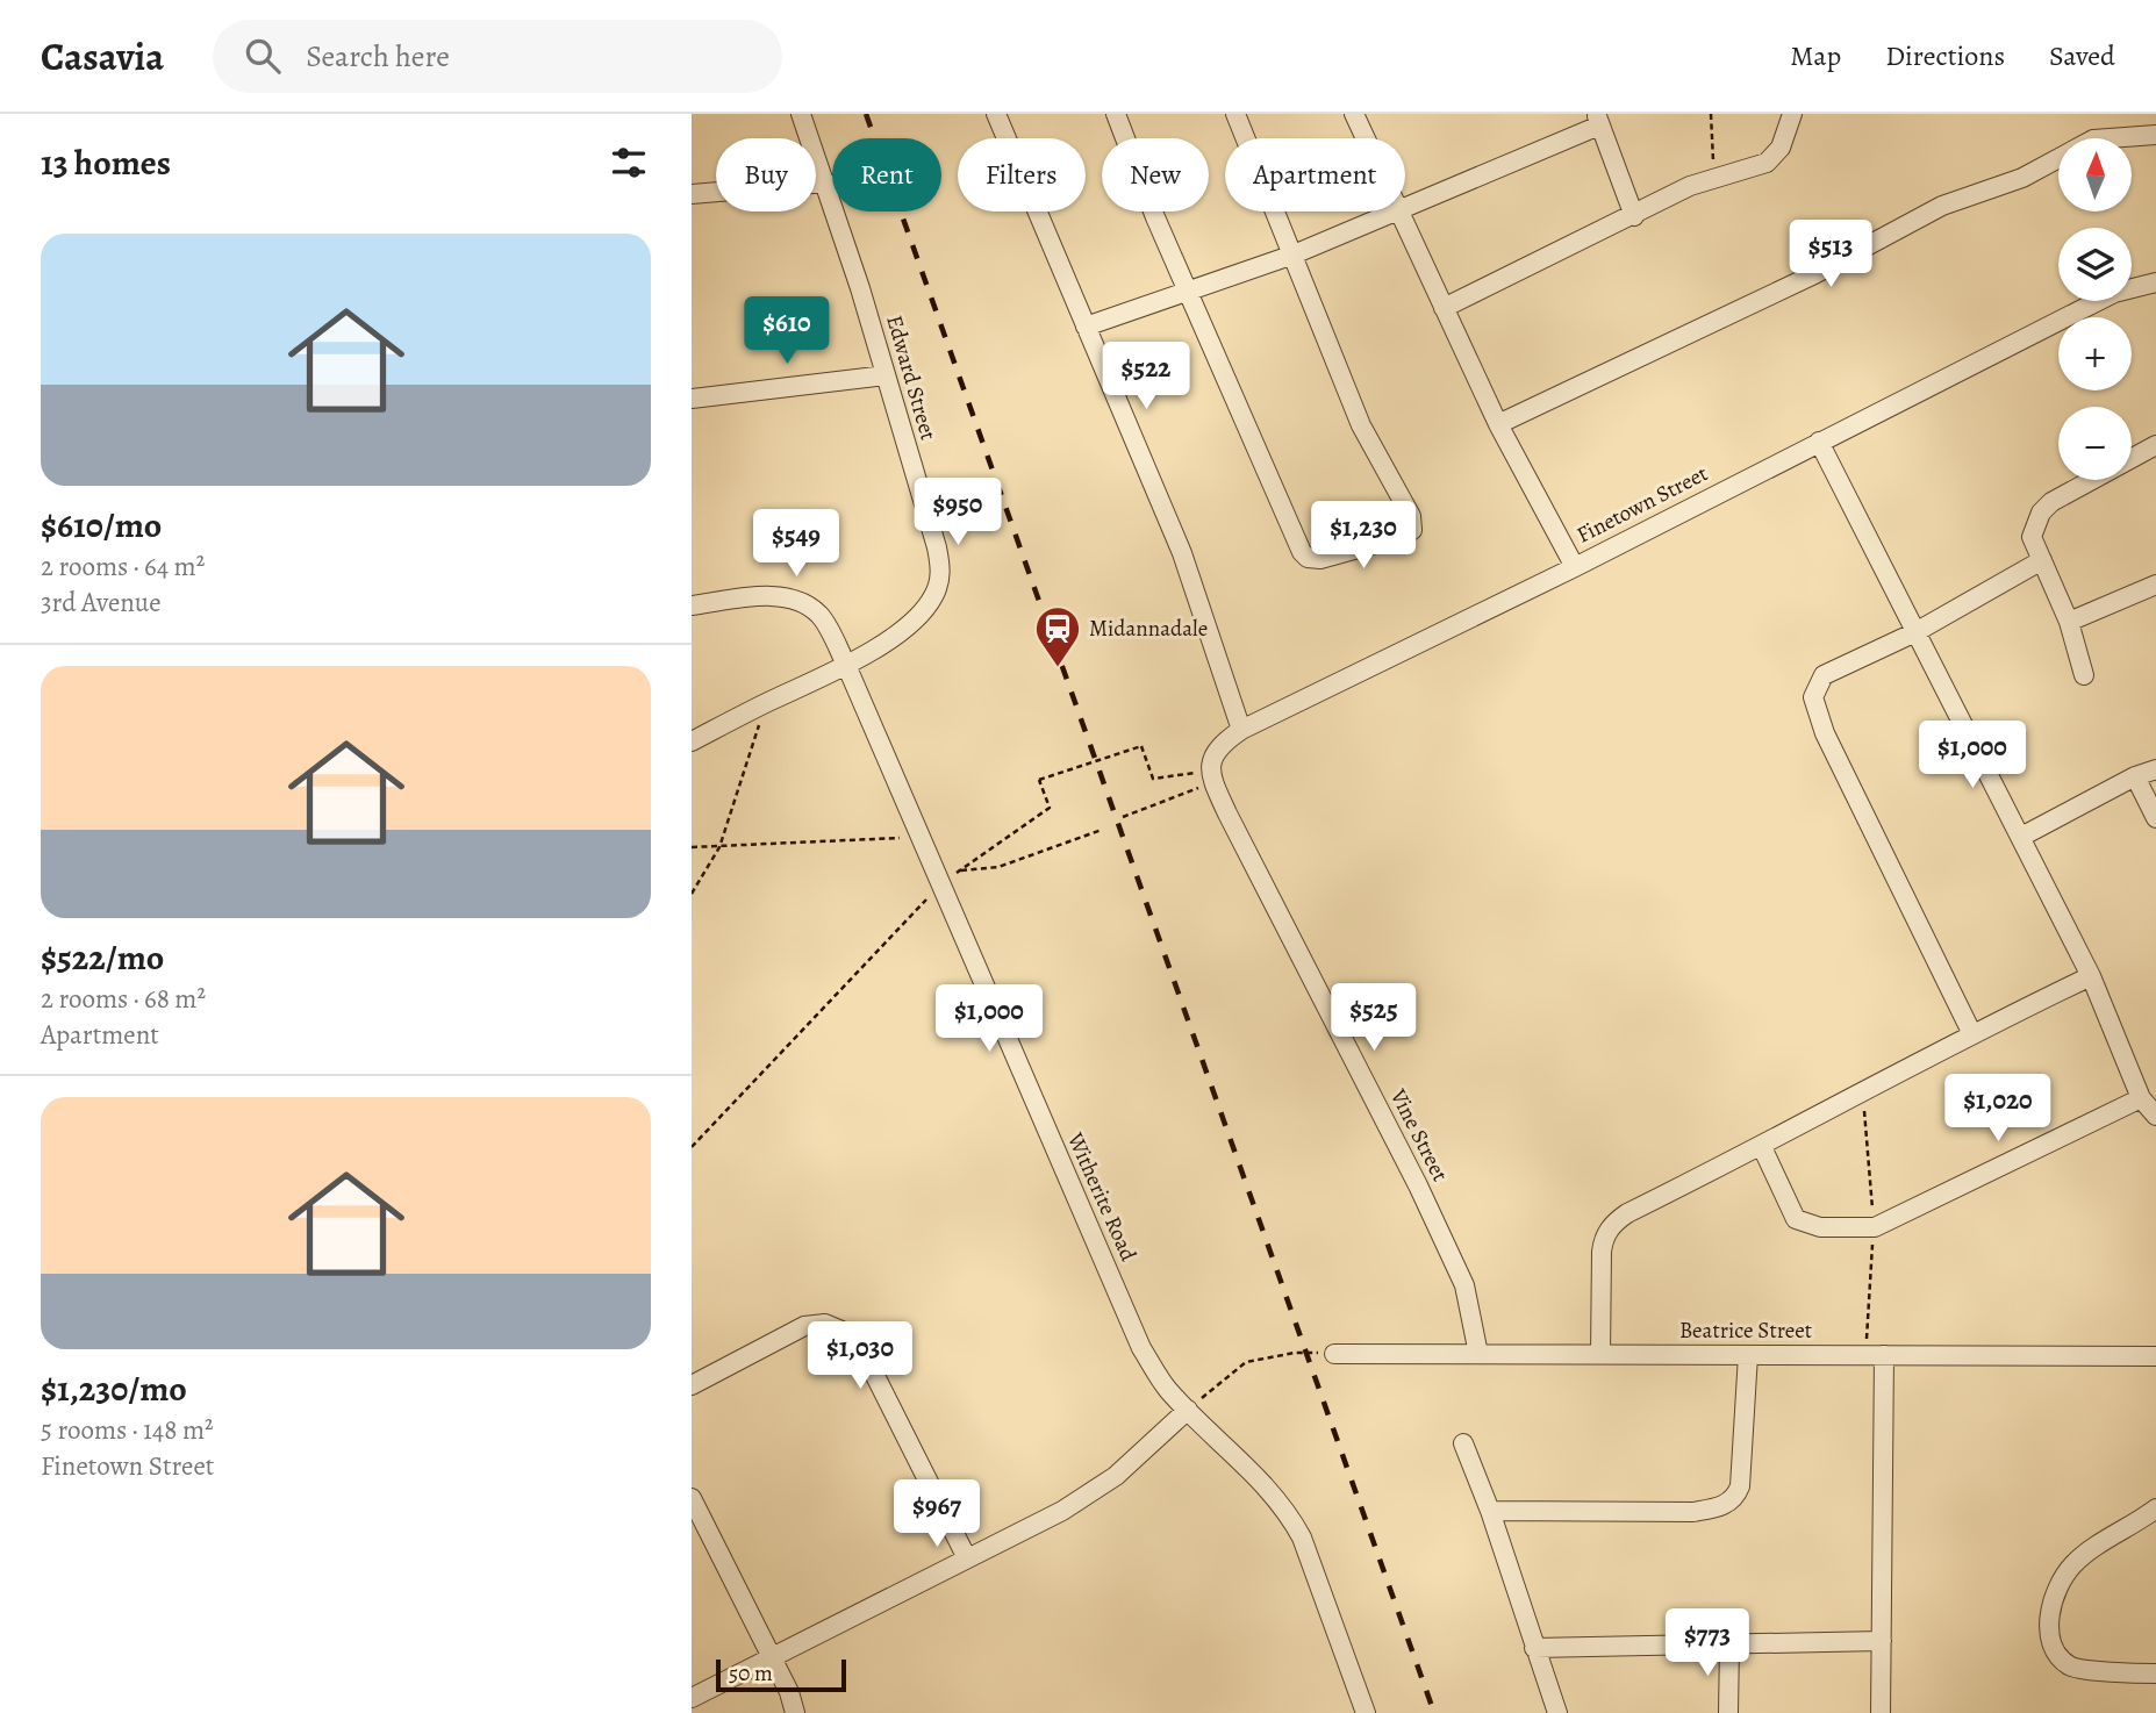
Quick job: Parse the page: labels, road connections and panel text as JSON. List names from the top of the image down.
{
  "streets": {
    "street": [
      "Edward Street",
      "Finetown Street",
      "Vine Street",
      "Witherite Road",
      "Beatrice Street"
    ]
  },
  "crossings": [
    ["Edward Street", "Witherite Road"],
    ["Finetown Street", "Vine Street"],
    ["Vine Street", "Beatrice Street"]
  ],
  "places": {
    "station": ["Midannadale"]
  },
  "scale_bar": "50 m",
  "north": "top",
  "page": {
    "header": "Casavia",
    "search": "Search here",
    "nav": ["Map", "Directions", "Saved"],
    "heading": "13 homes",
    "map_buttons": ["+", "−"],
    "chip": [
      "Buy",
      "Rent",
      "Filters",
      "New",
      "Apartment"
    ],
    "list": [
      {
        "name": "$610/mo",
        "note": "2 rooms · 64 m² · 3rd Avenue"
      },
      {
        "name": "$522/mo",
        "note": "2 rooms · 68 m² · Apartment"
      },
      {
        "name": "$1,230/mo",
        "note": "5 rooms · 148 m² · Finetown Street"
      }
    ],
    "price": [
      "$513",
      "$610",
      "$522",
      "$950",
      "$1,230",
      "$549",
      "$1,000",
      "$525",
      "$1,000",
      "$1,020",
      "$1,030",
      "$967",
      "$773"
    ],
    "scale": "50 m"
  }
}
